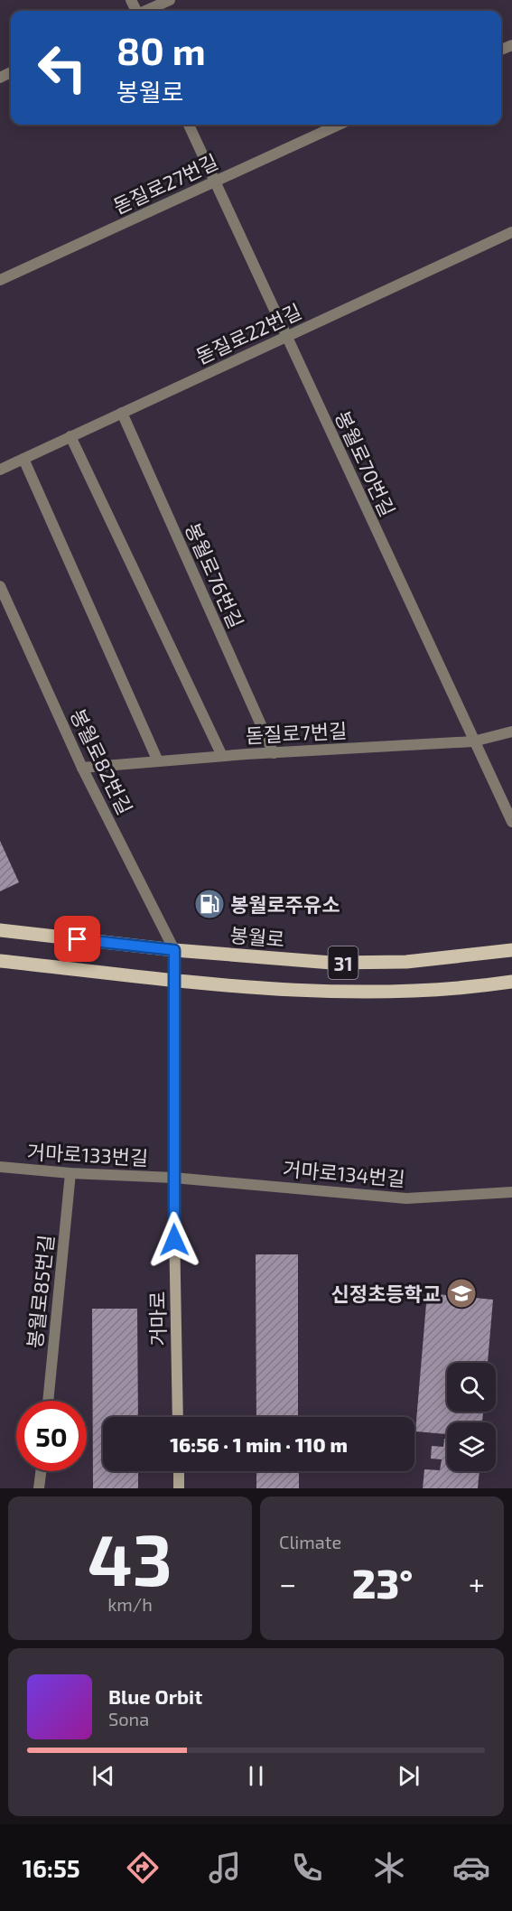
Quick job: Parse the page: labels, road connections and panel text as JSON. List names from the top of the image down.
{
  "streets": {
    "main road": ["봉월로", "31", "거마로"],
    "street": [
      "돋질로27번길",
      "돋질로22번길",
      "봉월로70번길",
      "봉월로76번길",
      "돋질로7번길",
      "봉월로82번길",
      "거마로133번길",
      "거마로134번길",
      "봉월로85번길"
    ]
  },
  "crossings": [
    ["돋질로27번길", "봉월로70번길"],
    ["돋질로22번길", "봉월로70번길"],
    ["돋질로22번길", "봉월로76번길"],
    ["봉월로70번길", "돋질로7번길"],
    ["봉월로76번길", "돋질로7번길"],
    ["돋질로7번길", "봉월로82번길"],
    ["봉월로82번길", "봉월로"],
    ["봉월로82번길", "거마로"],
    ["봉월로", "거마로"],
    ["거마로133번길", "거마로134번길"],
    ["거마로133번길", "봉월로85번길"],
    ["거마로133번길", "거마로"],
    ["거마로134번길", "거마로"]
  ],
  "places": {
    "fuel station": ["봉월로주유소"],
    "school or university": ["신정초등학교"]
  },
  "page": {
    "turn": ["80 m", "봉월로"],
    "limit": "50",
    "trip": "16:56 · 1 min · 110 m",
    "tile": [
      ["43", "km/h"],
      "Climate"
    ],
    "heat": ["−", "23°", "+"],
    "song": ["Blue Orbit", "Sona"],
    "tabs": "16:55"
  }
}
